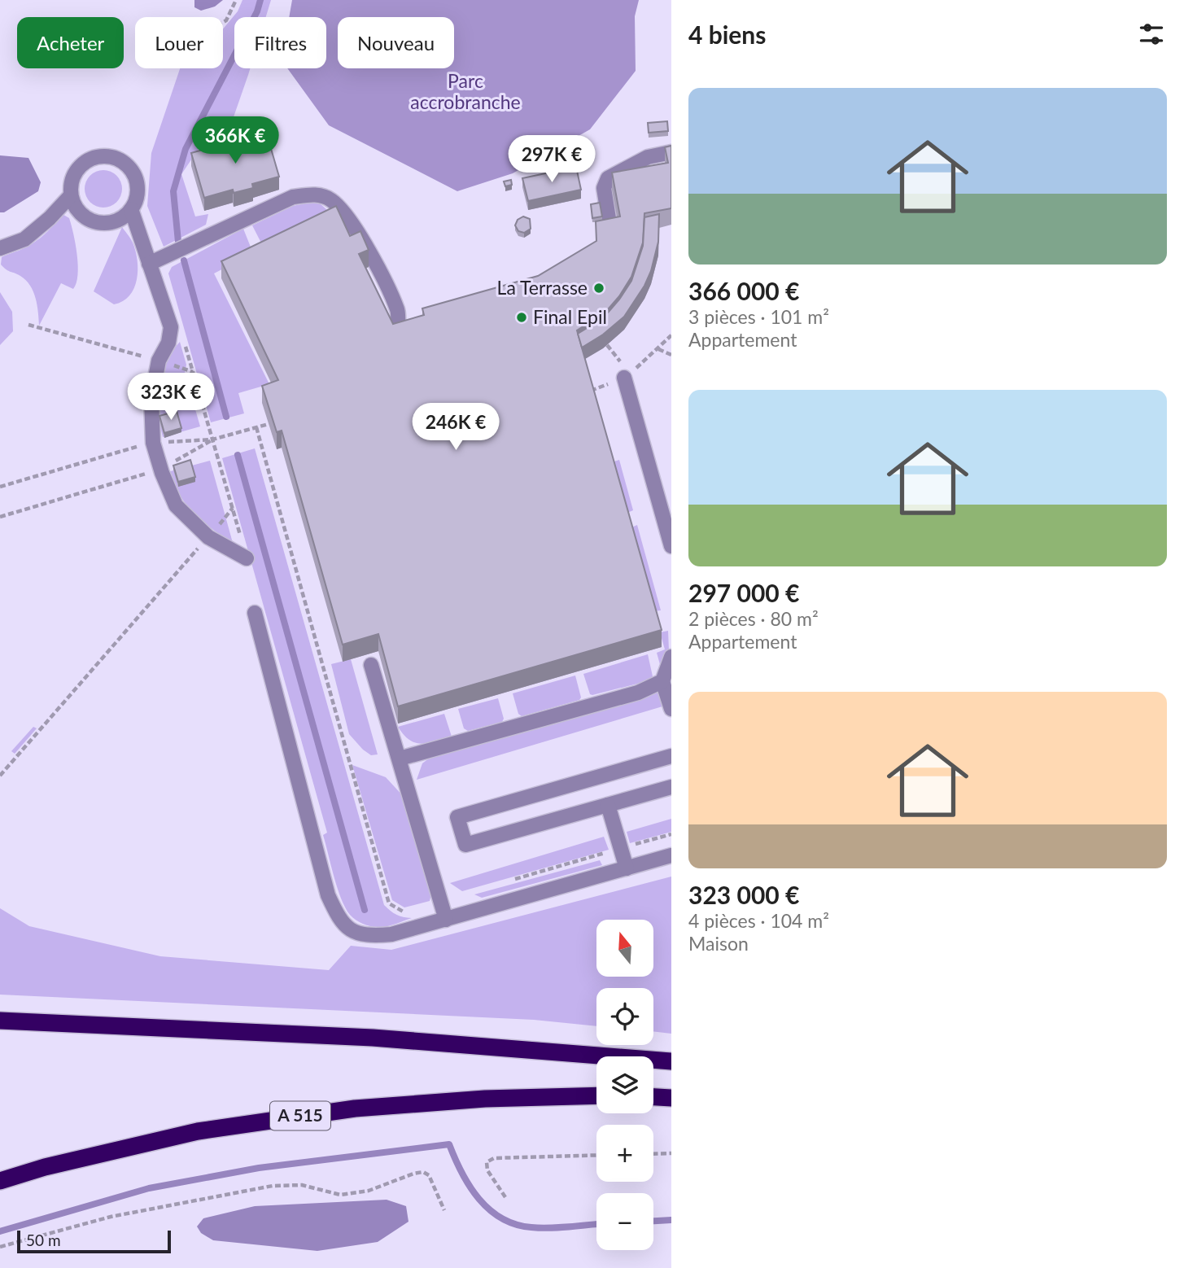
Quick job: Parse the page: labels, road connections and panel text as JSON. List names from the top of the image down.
{
  "streets": {
    "highway": ["A 515"]
  },
  "parks": ["Parc accrobranche"],
  "places": ["La Terrasse", "Final Epil"],
  "scale_bar": "50 m",
  "north": "top",
  "page": {
    "heading": "4 biens",
    "chip": [
      "Acheter",
      "Louer",
      "Filtres",
      "Nouveau"
    ],
    "list": [
      {
        "name": "366 000 €",
        "note": "3 pièces · 101 m² · Appartement"
      },
      {
        "name": "297 000 €",
        "note": "2 pièces · 80 m² · Appartement"
      },
      {
        "name": "323 000 €",
        "note": "4 pièces · 104 m² · Maison"
      }
    ],
    "price": [
      "366K €",
      "297K €",
      "323K €",
      "246K €"
    ],
    "map_buttons": ["+", "−"],
    "scale": "50 m"
  }
}
